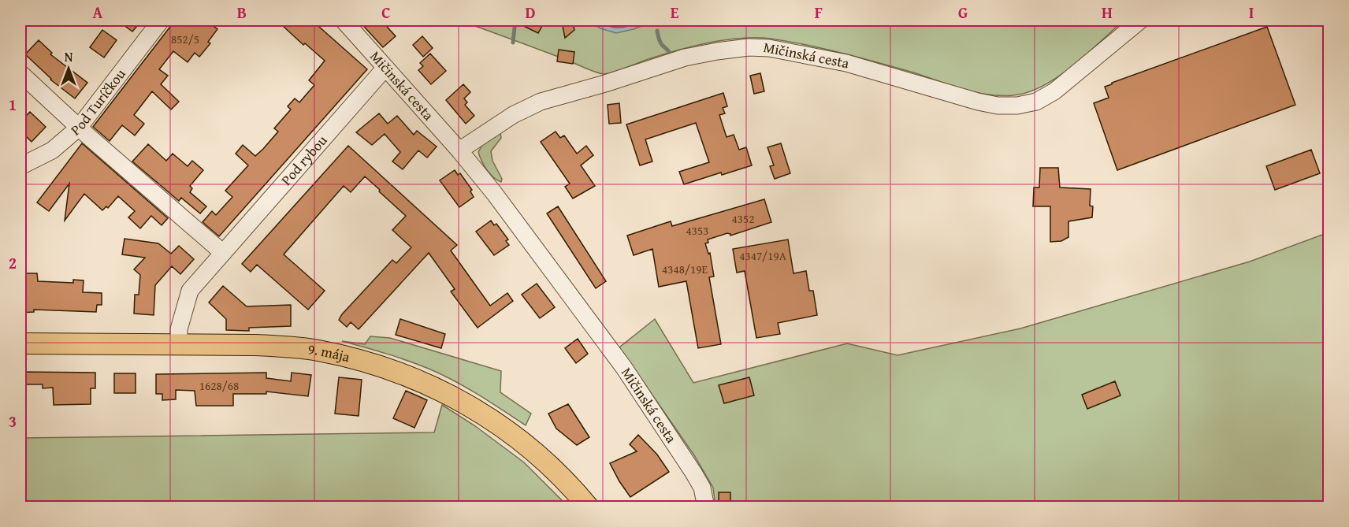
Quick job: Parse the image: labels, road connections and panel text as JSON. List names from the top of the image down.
{
  "streets": {
    "main road": ["9. mája"],
    "street": ["Mičinská cesta", "Pod Turíčkou", "Pod rybou"]
  },
  "crossings": [
    ["Mičinská cesta", "Pod rybou"],
    ["Pod rybou", "9. mája"]
  ],
  "house_numbers": [
    "852/5",
    "4352",
    "4353",
    "4347/19A",
    "4348/19E",
    "1628/68"
  ],
  "north": "top",
  "grid": {
    "columns": [
      "A",
      "B",
      "C",
      "D",
      "E",
      "F",
      "G",
      "H",
      "I"
    ],
    "rows": ["1", "2", "3"]
  }
}
